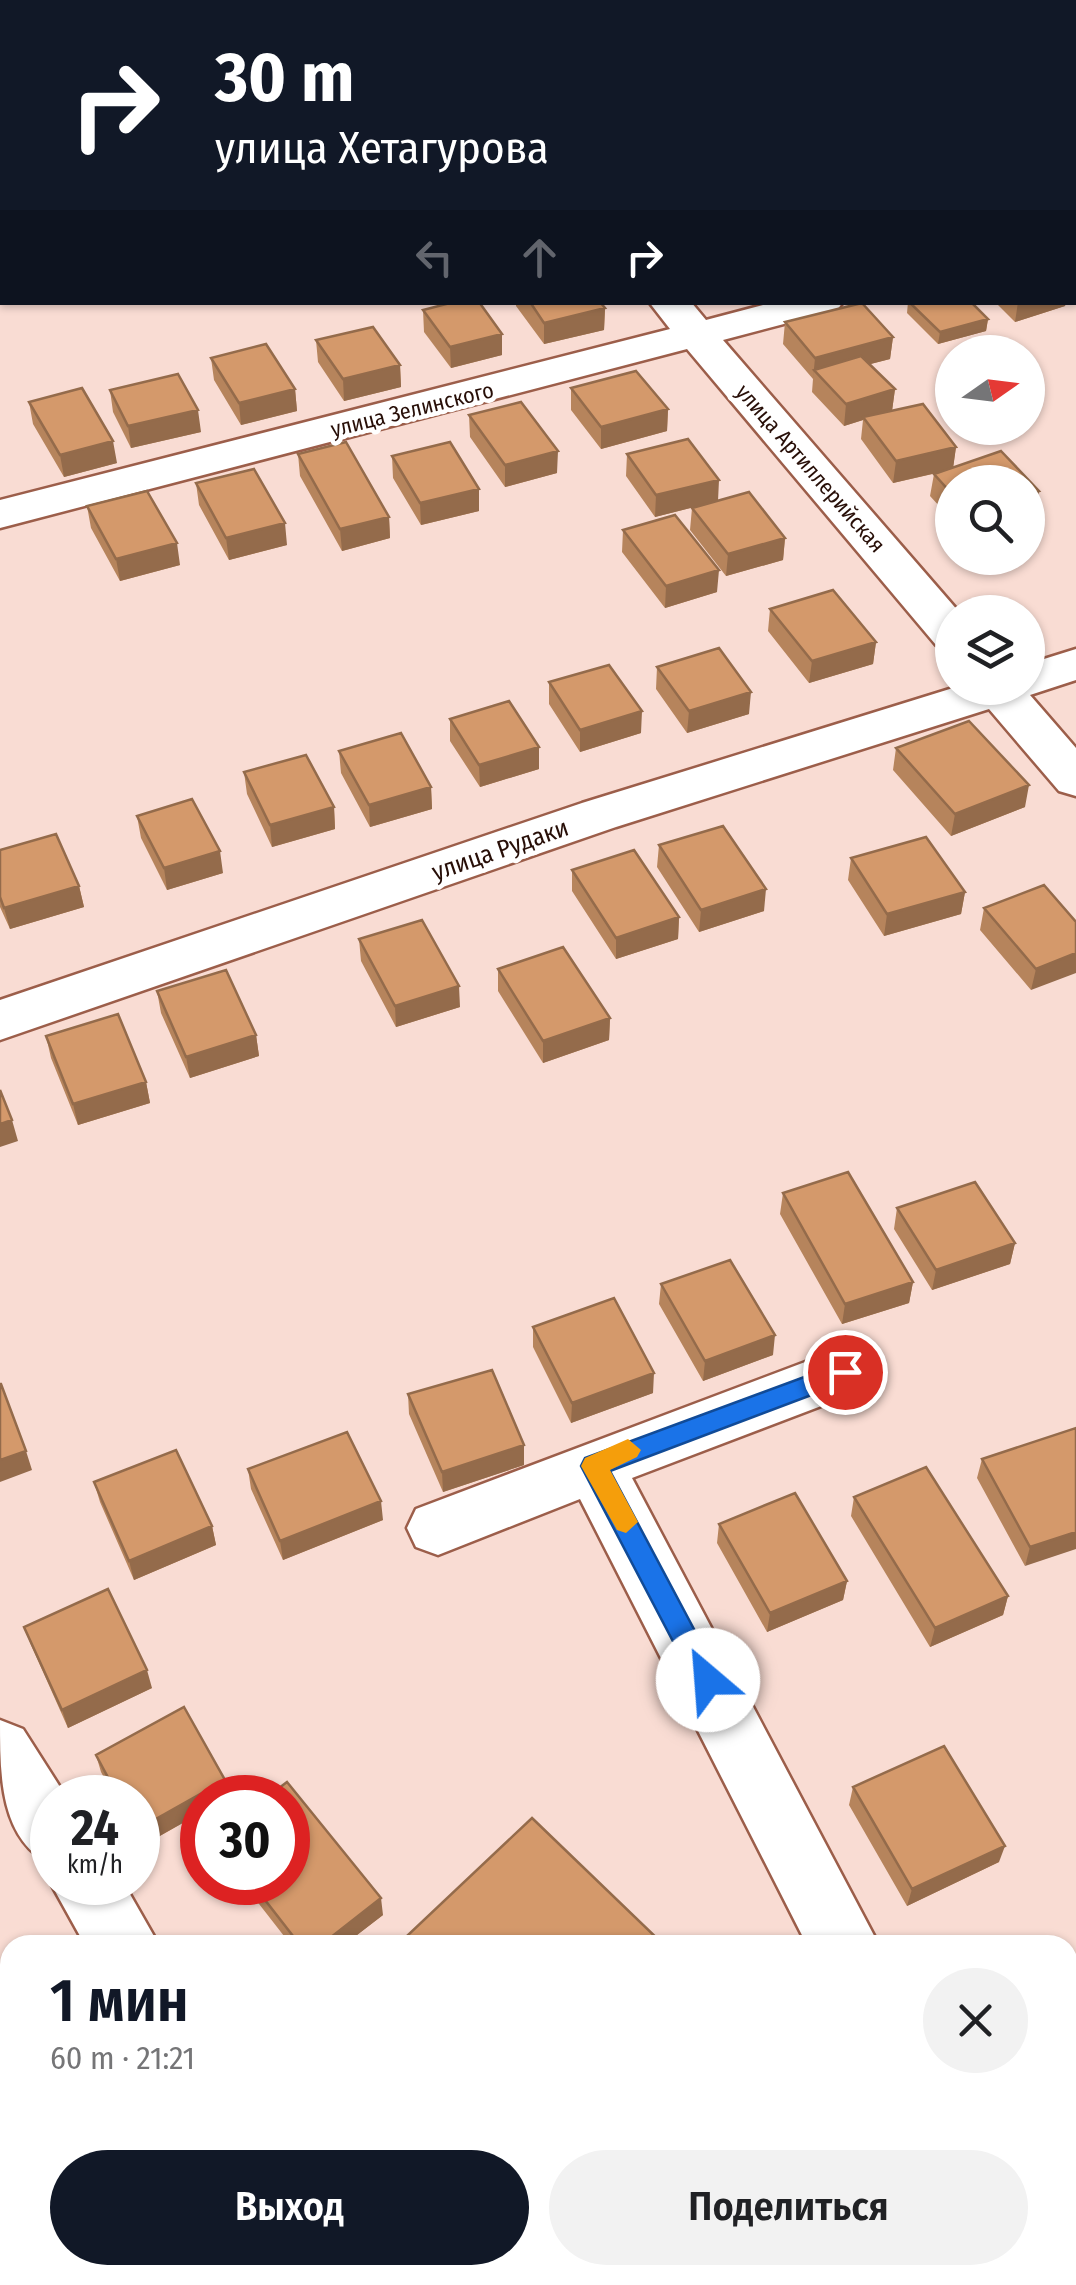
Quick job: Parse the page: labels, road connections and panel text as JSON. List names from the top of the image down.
{
  "streets": {
    "street": ["улица Зелинского", "улица Артиллерийская", "улица Рудаки"]
  },
  "crossings": [
    ["улица Зелинского", "улица Артиллерийская"]
  ],
  "north": "right",
  "page": {
    "turn": ["30 m", "улица Хетагурова"],
    "speed": "24 km/h",
    "limit": "30",
    "heading": ["1 мин", "60 m · 21:21"],
    "buttons": ["Выход", "Поделиться"]
  }
}
